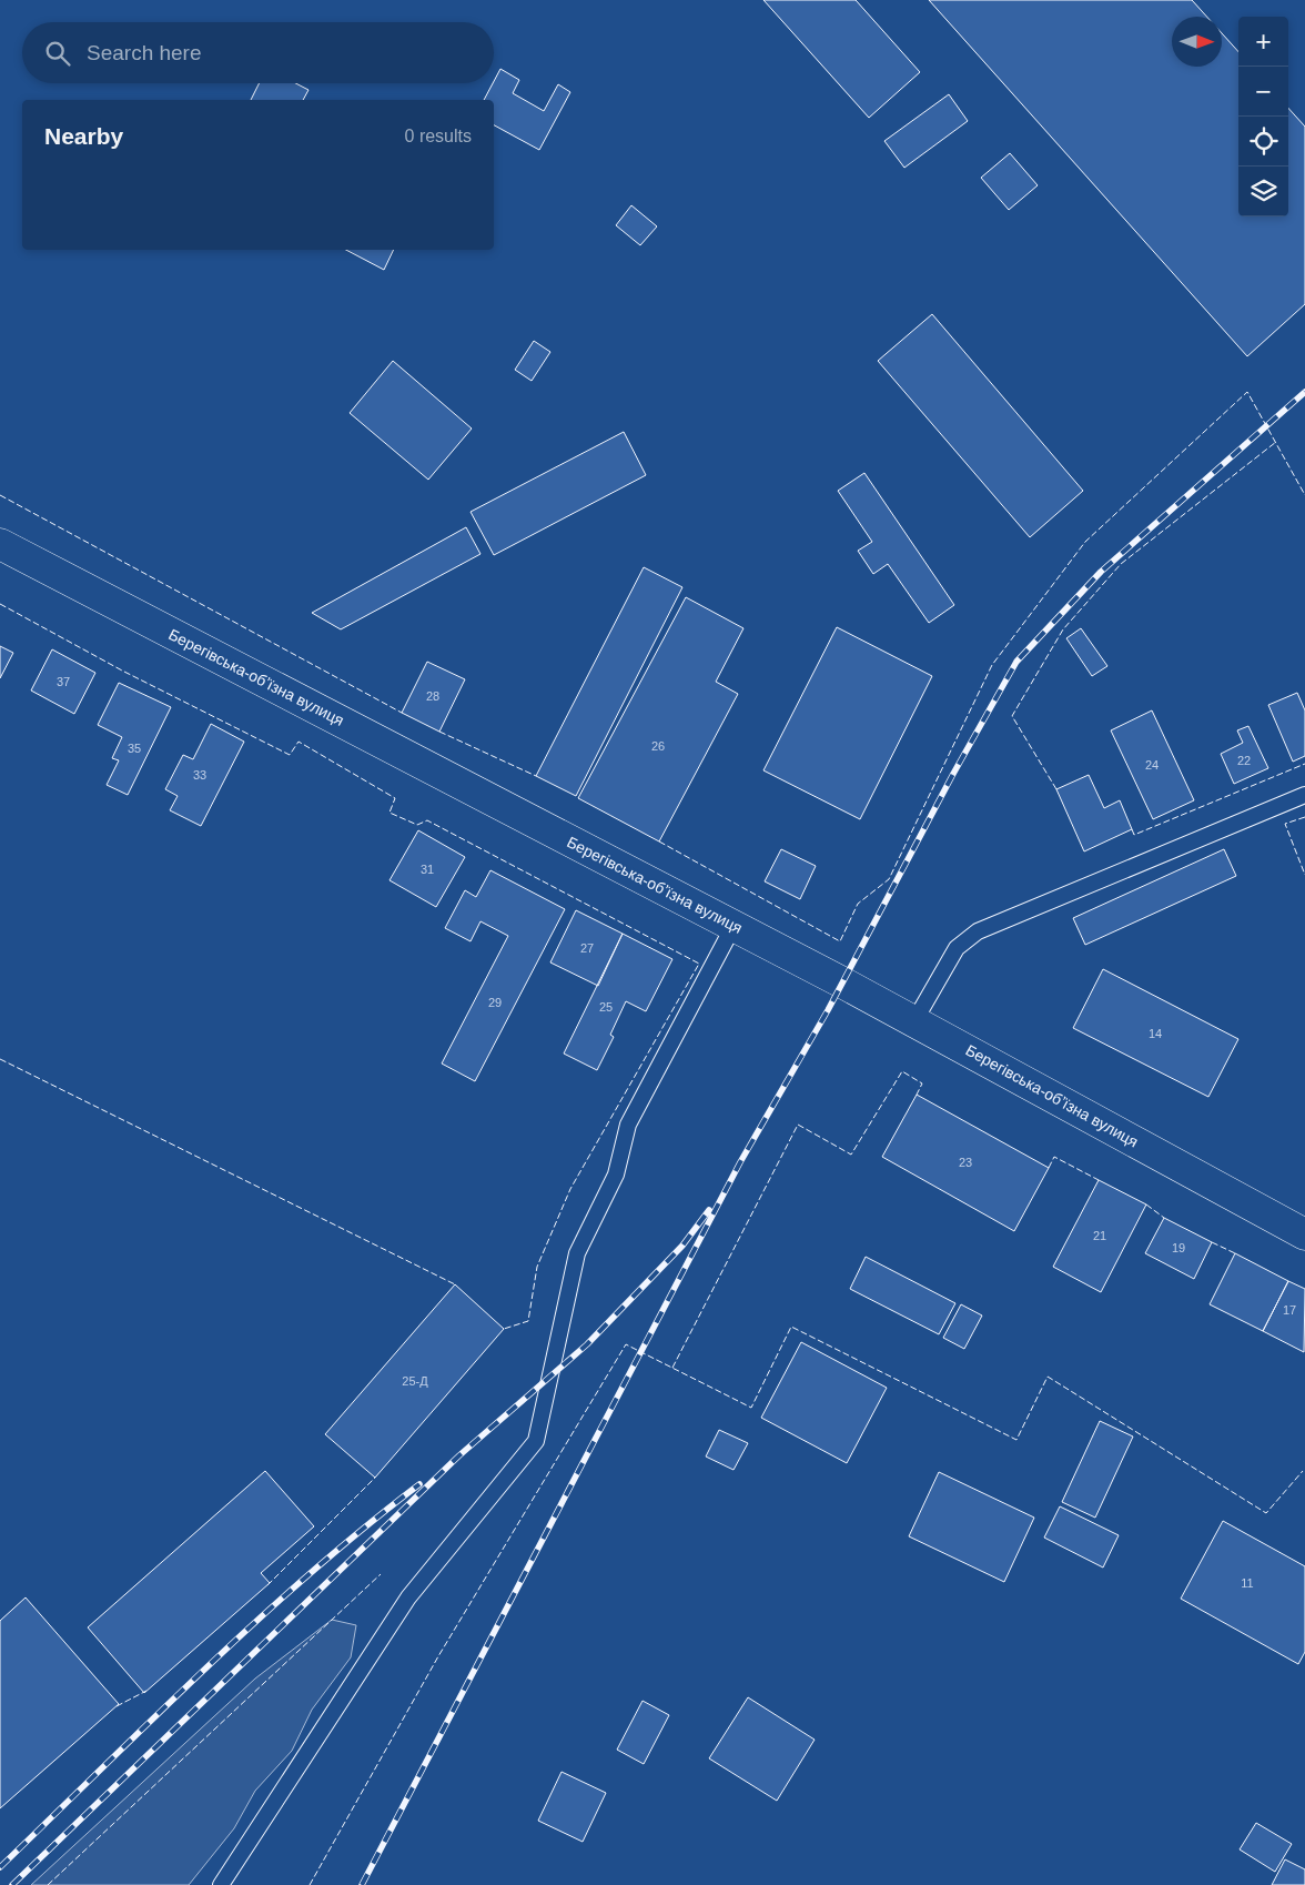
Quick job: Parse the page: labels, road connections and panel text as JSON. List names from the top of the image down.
{
  "streets": {
    "highway": ["Берегівська-обʼїзна вулиця"]
  },
  "house_numbers": [
    "37",
    "28",
    "26",
    "35",
    "22",
    "24",
    "33",
    "31",
    "27",
    "29",
    "25",
    "14",
    "23",
    "21",
    "19",
    "17",
    "25-Д",
    "11"
  ],
  "north": "right",
  "page": {
    "map_buttons": ["+", "−"],
    "search": "Search here",
    "heading": ["Nearby", "0 results"]
  }
}
